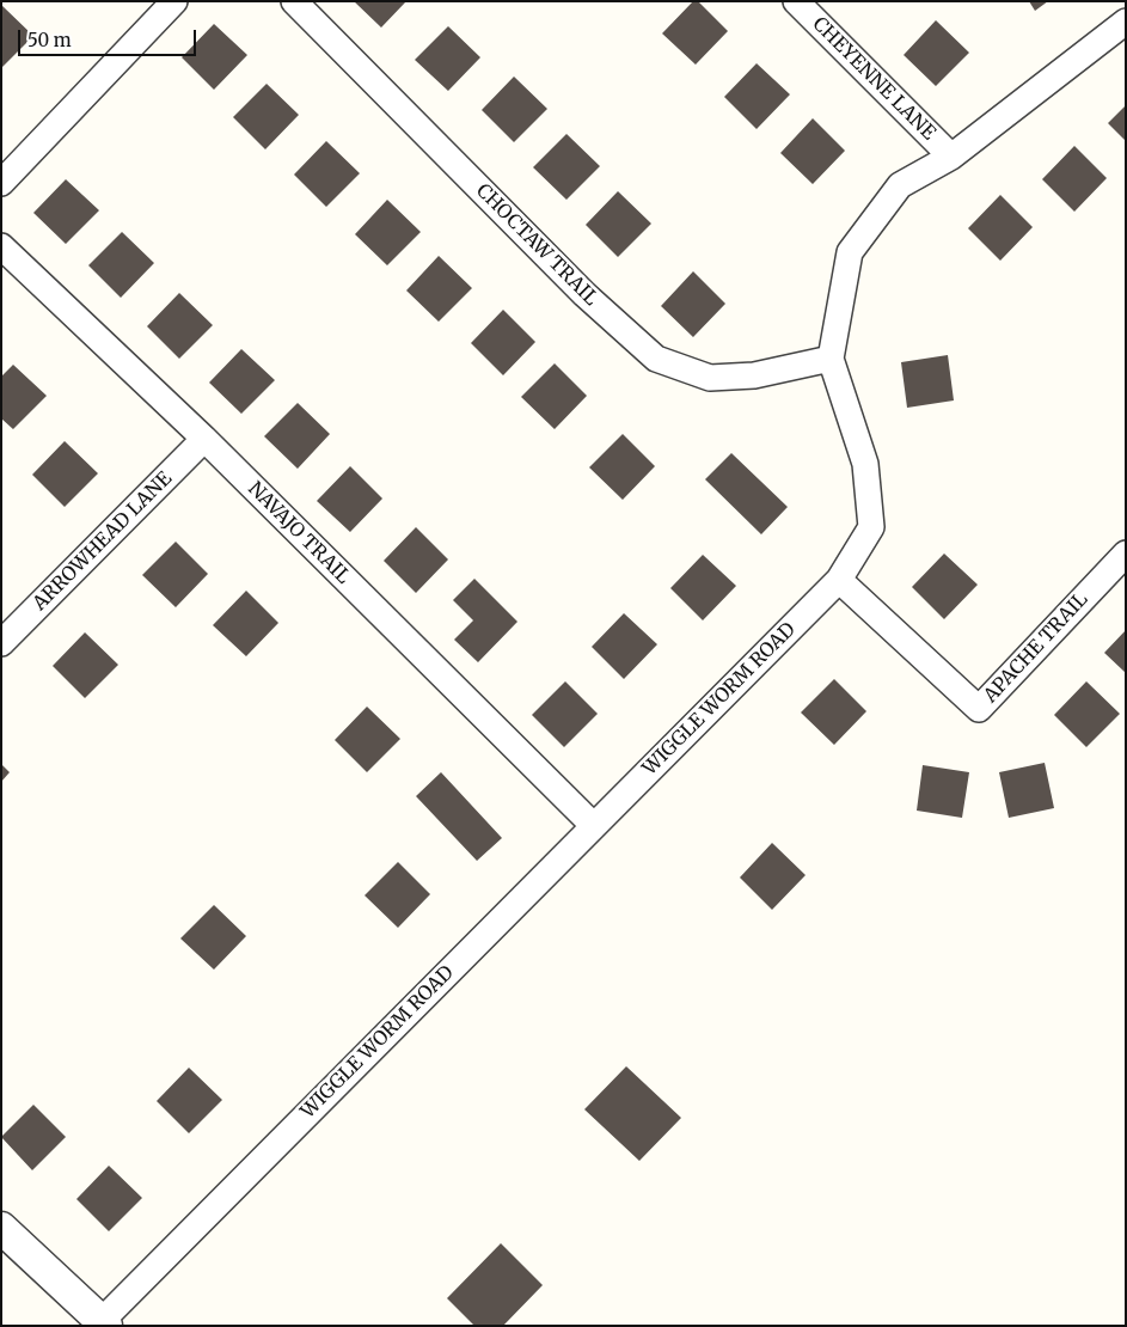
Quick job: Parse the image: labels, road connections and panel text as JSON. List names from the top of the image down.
{
  "streets": {
    "street": [
      "CHEYENNE LANE",
      "CHOCTAW TRAIL",
      "NAVAJO TRAIL",
      "ARROWHEAD LANE",
      "APACHE TRAIL",
      "WIGGLE WORM ROAD"
    ]
  },
  "crossings": [
    ["CHEYENNE LANE", "WIGGLE WORM ROAD"],
    ["CHOCTAW TRAIL", "WIGGLE WORM ROAD"],
    ["NAVAJO TRAIL", "ARROWHEAD LANE"],
    ["NAVAJO TRAIL", "WIGGLE WORM ROAD"],
    ["APACHE TRAIL", "WIGGLE WORM ROAD"]
  ],
  "scale_bar": "50 m"
}
